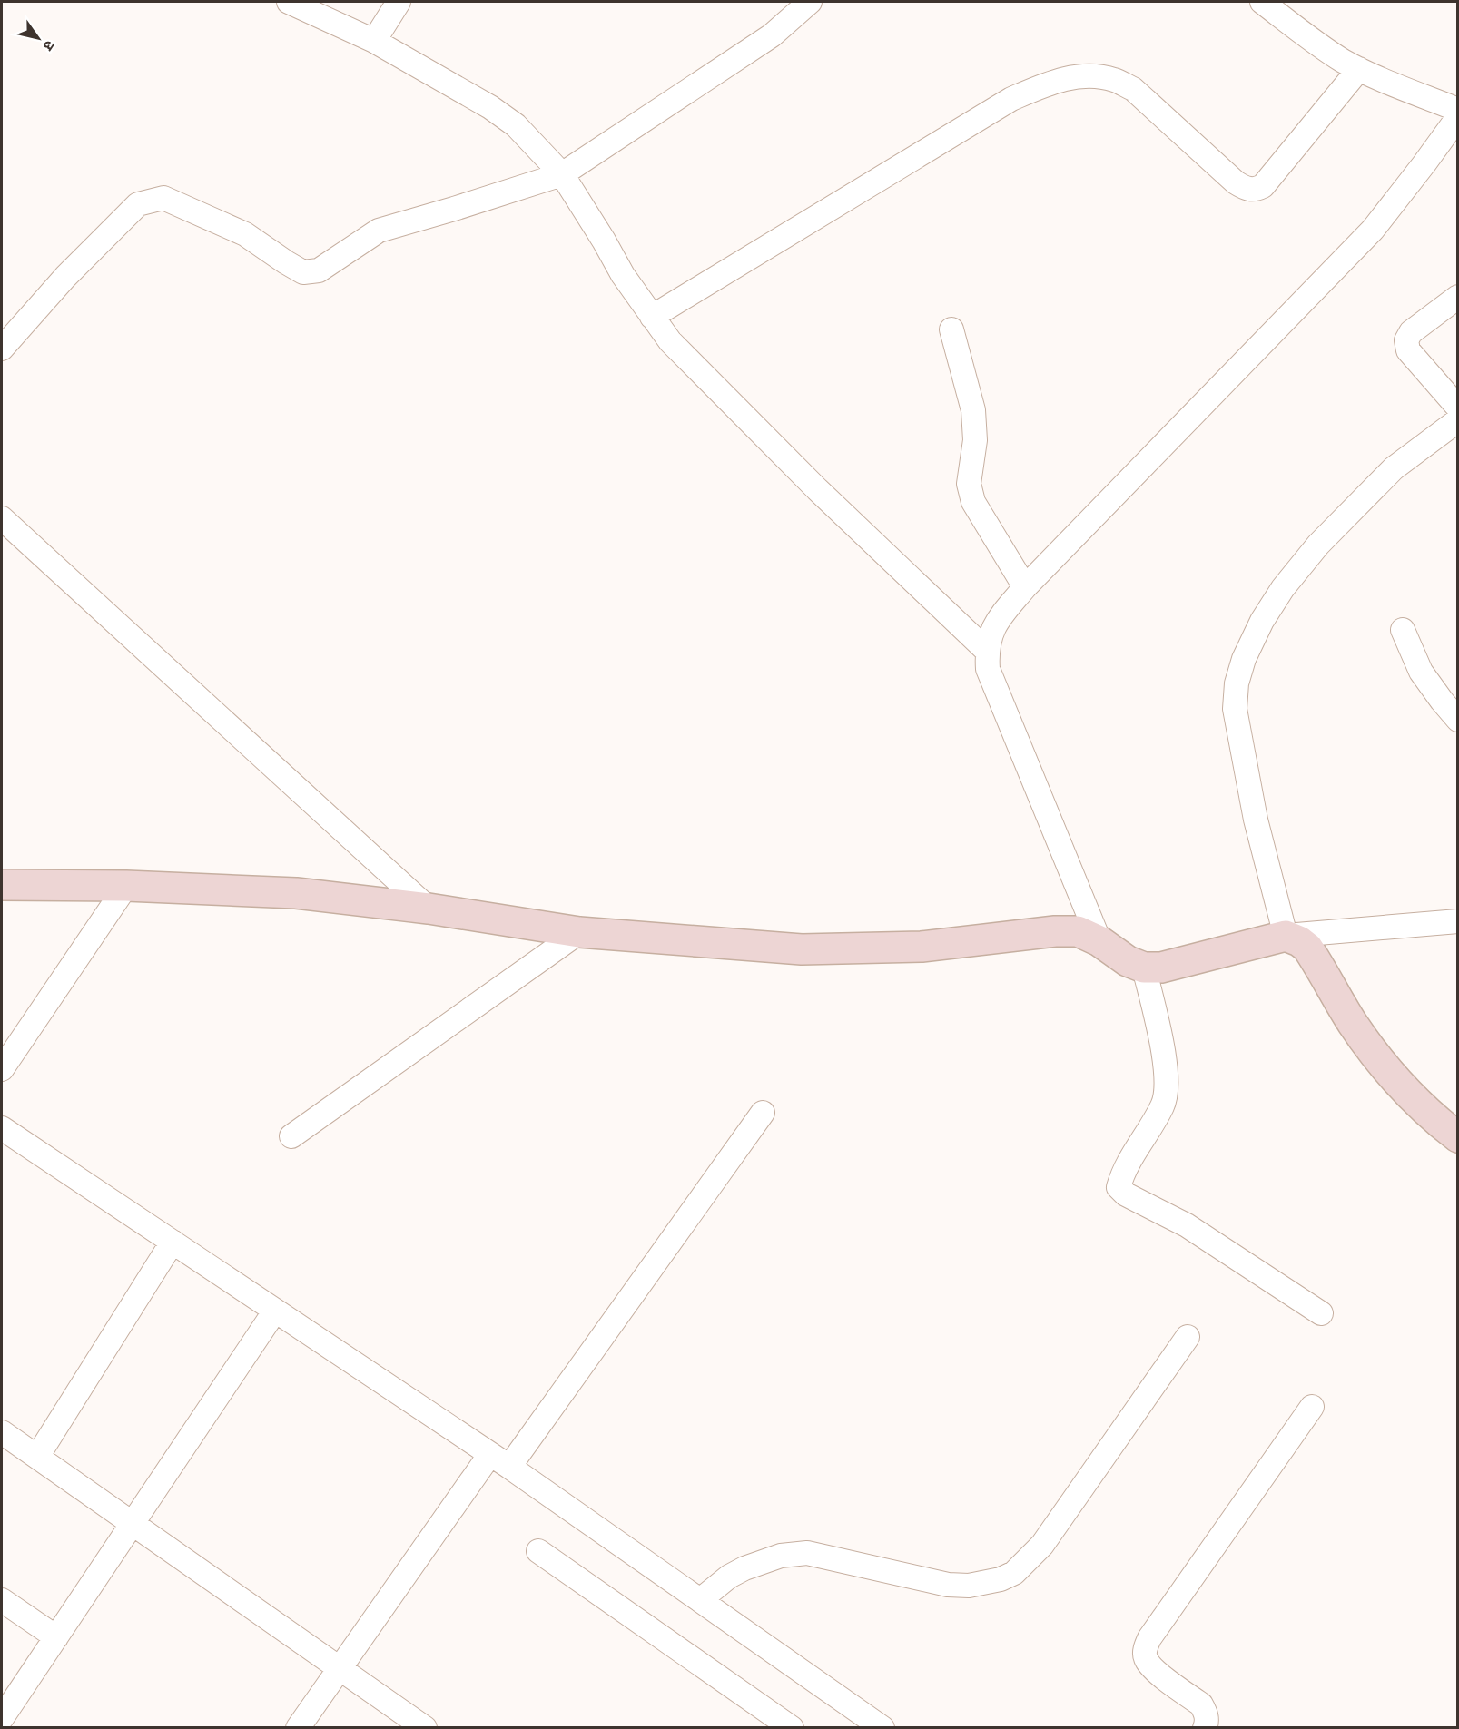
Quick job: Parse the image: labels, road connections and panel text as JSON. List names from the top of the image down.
{
  "north": "bottom right"
}
